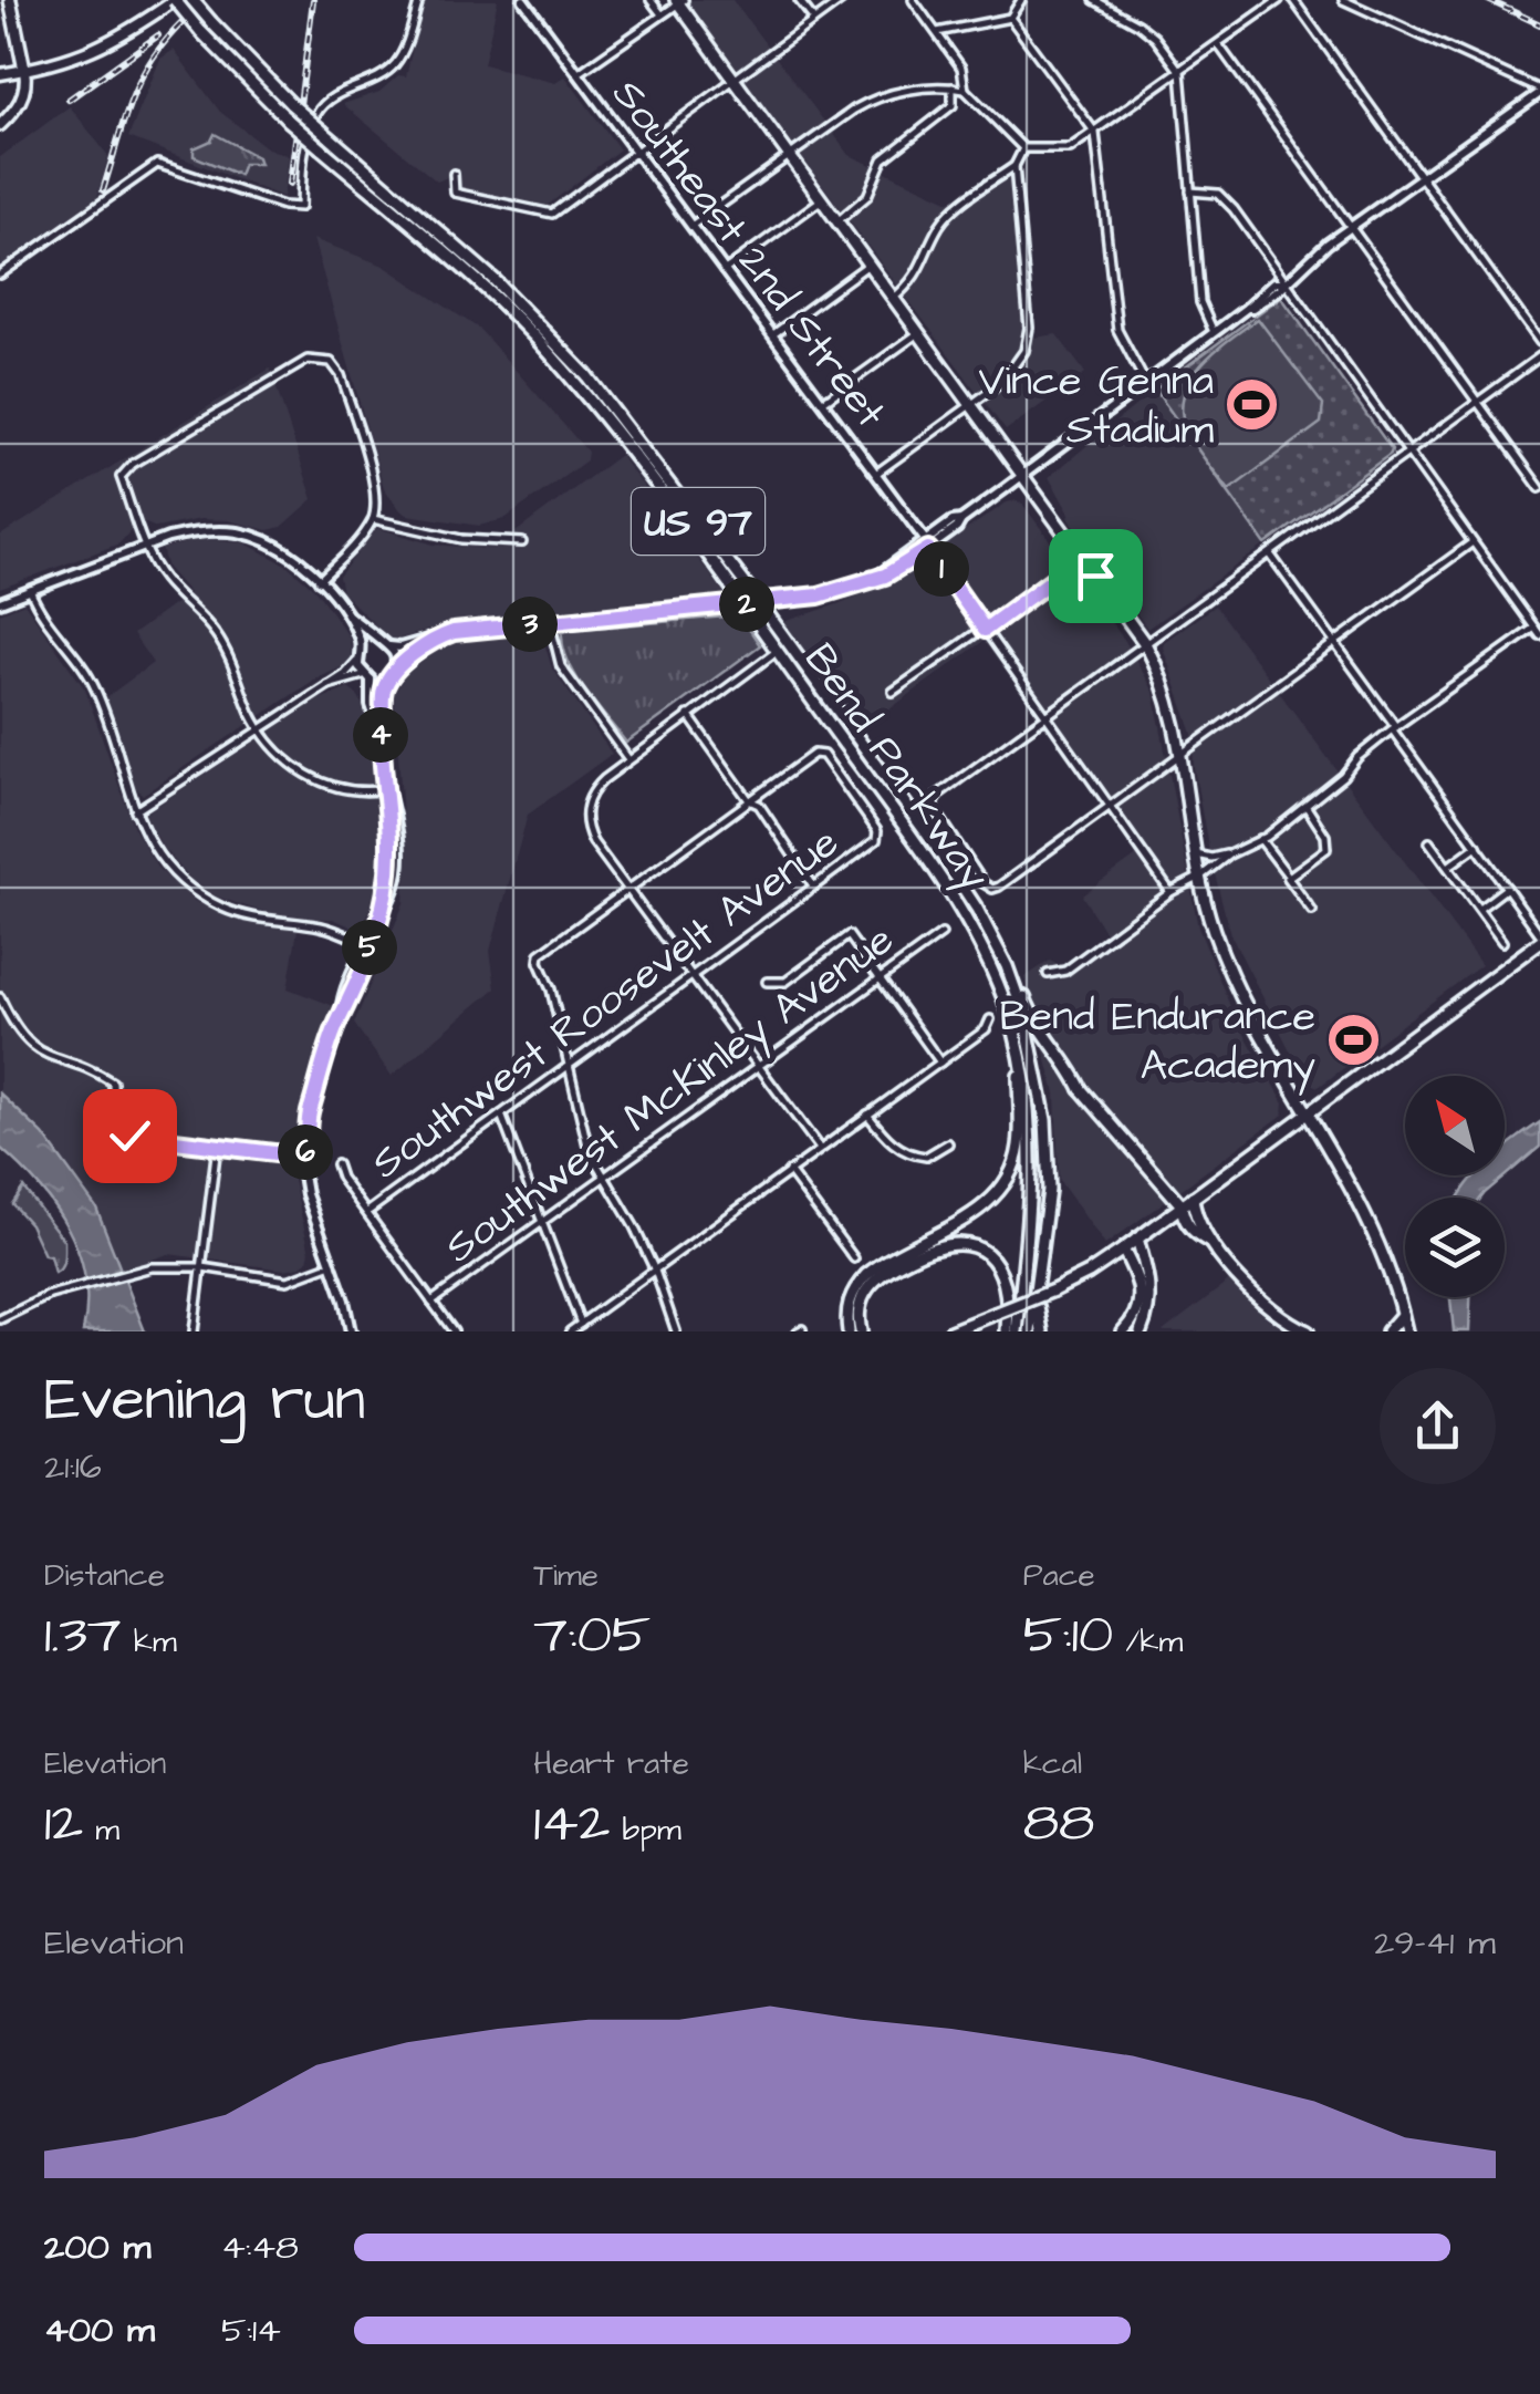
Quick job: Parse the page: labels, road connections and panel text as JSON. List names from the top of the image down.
{
  "streets": {
    "main road": ["US 97", "Bend Parkway"],
    "street": ["Southeast 2nd Street", "Southwest Roosevelt Avenue", "Southwest McKinley Avenue"]
  },
  "places": {
    "sports": ["Vince Genna Stadium", "Bend Endurance Academy"]
  },
  "north": "top left",
  "page": {
    "pins": [
      "1",
      "2",
      "3",
      "4",
      "5",
      "6"
    ],
    "heading": ["Evening run", "21:16"],
    "stats": [
      ["Distance", "1.37 km"],
      ["Time", "7:05"],
      ["Pace", "5:10 /km"],
      ["Elevation", "12 m"],
      ["Heart rate", "142 bpm"],
      ["kcal", "88"]
    ],
    "chart": ["Elevation", "29–41 m"],
    "list": [
      {
        "name": "200 m",
        "note": "4:48"
      },
      {
        "name": "400 m",
        "note": "5:14"
      }
    ]
  }
}
